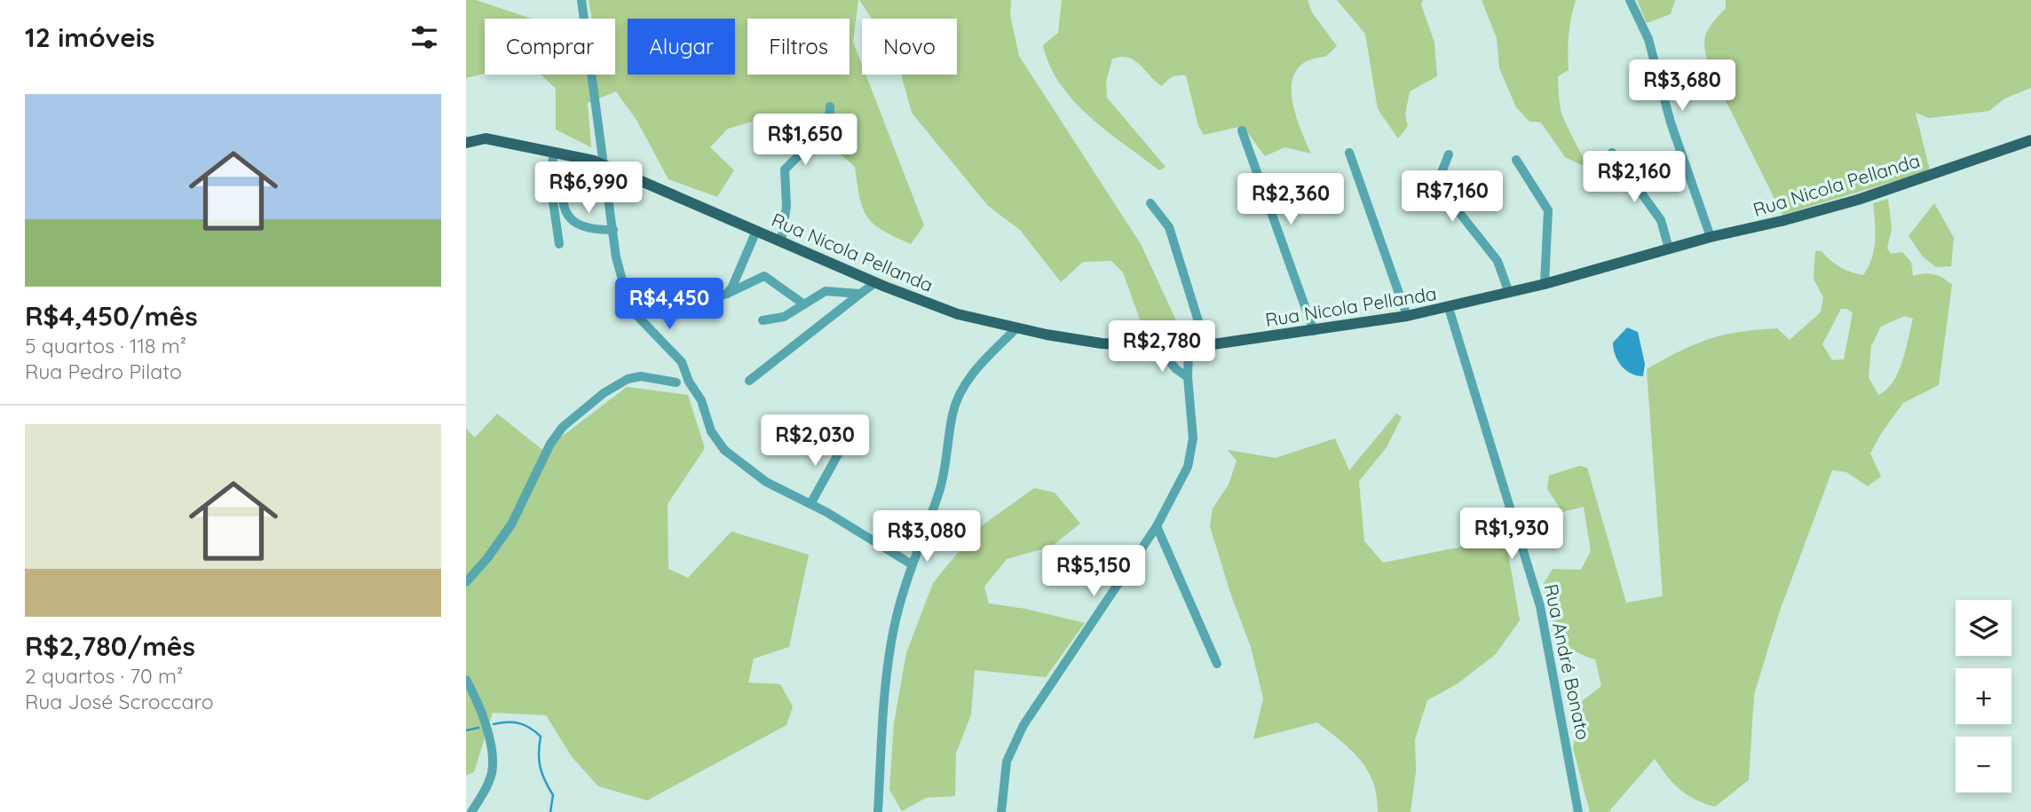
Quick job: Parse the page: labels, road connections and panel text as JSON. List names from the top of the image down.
{
  "streets": {
    "main road": ["Rua Nicola Pellanda"],
    "street": ["Rua André Bonato"]
  },
  "crossings": [
    ["Rua Nicola Pellanda", "Rua André Bonato"]
  ],
  "page": {
    "heading": "12 imóveis",
    "chip": [
      "Comprar",
      "Alugar",
      "Filtros",
      "Novo"
    ],
    "price": [
      "R$3,680",
      "R$1,650",
      "R$2,160",
      "R$6,990",
      "R$7,160",
      "R$2,360",
      "R$4,450",
      "R$2,780",
      "R$2,030",
      "R$1,930",
      "R$3,080",
      "R$5,150"
    ],
    "list": [
      {
        "name": "R$4,450/mês",
        "note": "5 quartos · 118 m² · Rua Pedro Pilato"
      },
      {
        "name": "R$2,780/mês",
        "note": "2 quartos · 70 m² · Rua José Scroccaro"
      }
    ],
    "map_buttons": ["+", "−"]
  }
}
